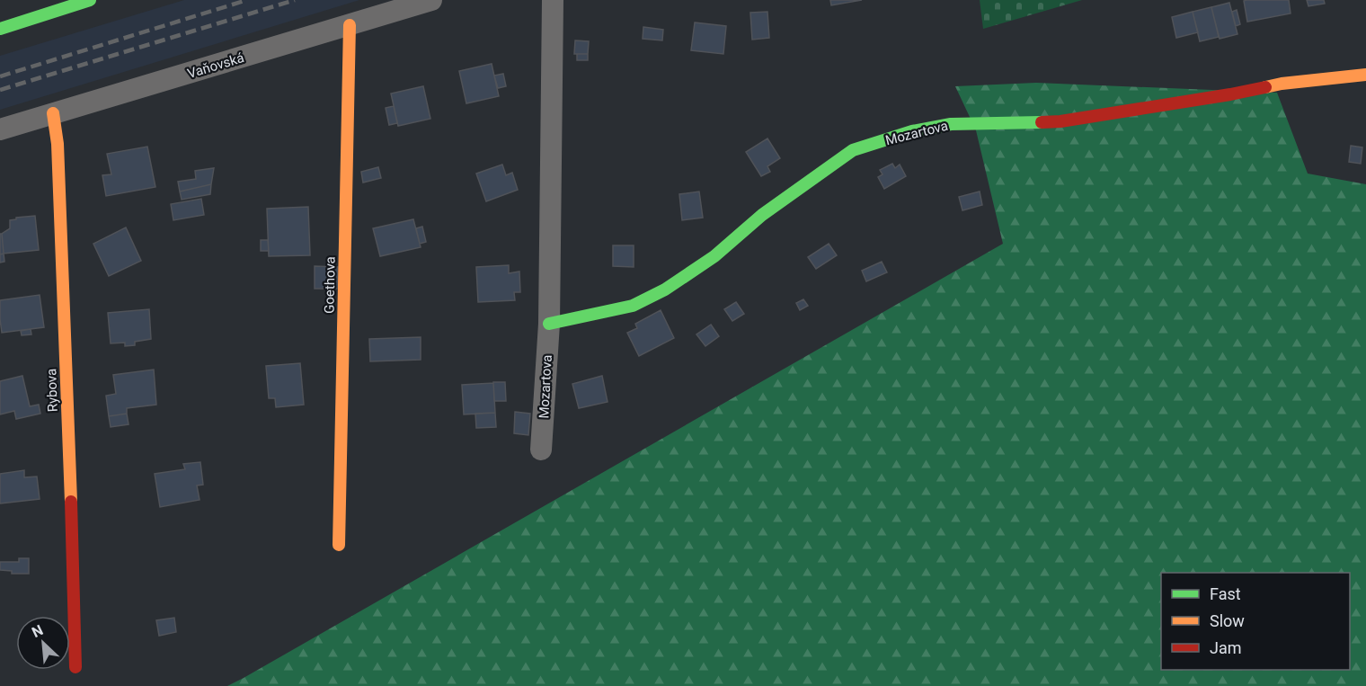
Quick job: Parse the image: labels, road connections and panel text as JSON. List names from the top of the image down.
{
  "streets": {
    "street": [
      "Vaňovská",
      "Mozartova",
      "Goethova",
      "Rybova"
    ]
  },
  "crossings": [
    ["Vaňovská", "Goethova"],
    ["Vaňovská", "Rybova"]
  ],
  "legend": ["Fast", "Slow", "Jam"],
  "north": "top left"
}
